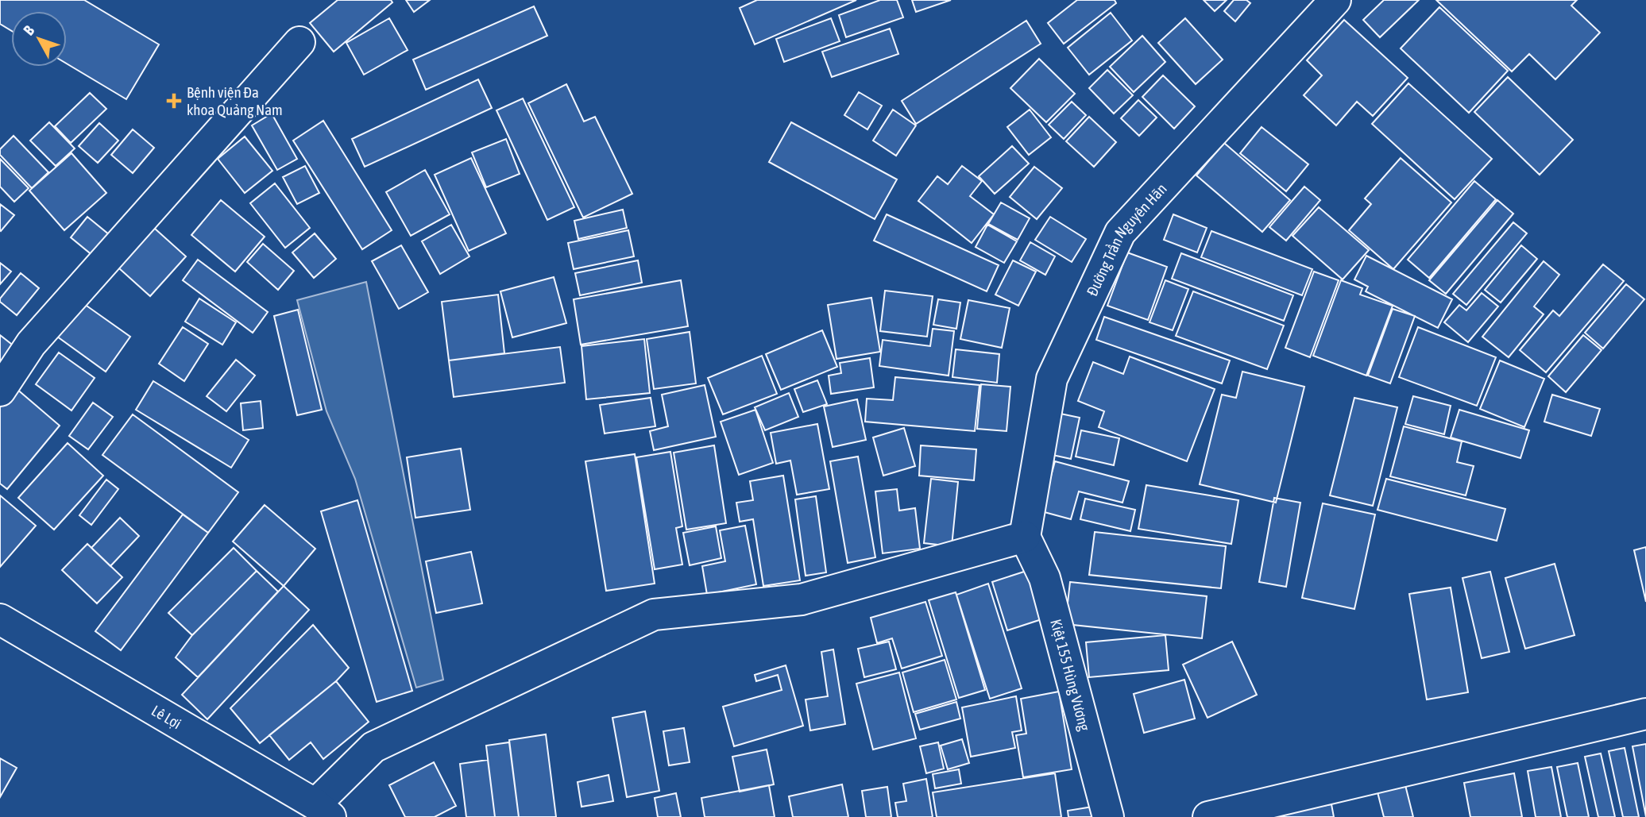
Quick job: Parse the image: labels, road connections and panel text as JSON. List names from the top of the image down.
{
  "streets": {
    "street": ["Đường Trần Nguyên Hãn", "Kiệt 155 Hùng Vương", "Lê Lợi"]
  },
  "crossings": [
    ["Đường Trần Nguyên Hãn", "Kiệt 155 Hùng Vương"]
  ],
  "places": {
    "health": ["Bệnh viện Đa khoa Quảng Nam"]
  },
  "north": "top left"
}
